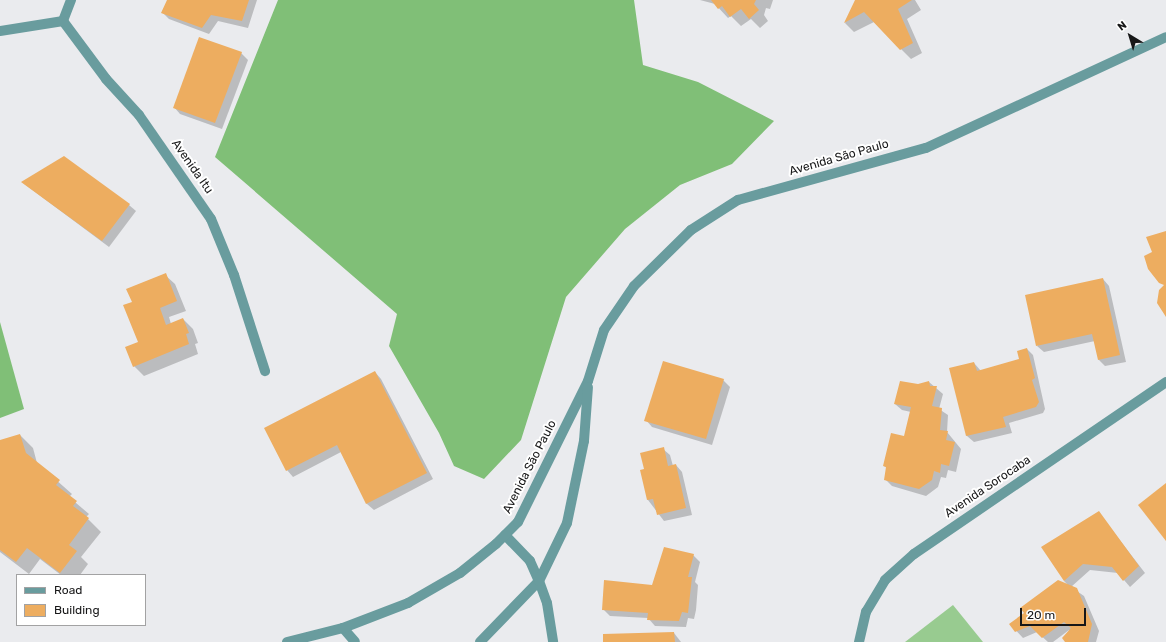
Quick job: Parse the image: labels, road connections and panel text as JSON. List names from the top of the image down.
{
  "streets": {
    "street": ["Avenida São Paulo", "Avenida Itu", "Avenida Sorocaba"]
  },
  "legend": ["Road", "Building"],
  "scale_bar": "20 m",
  "north": "top left"
}
